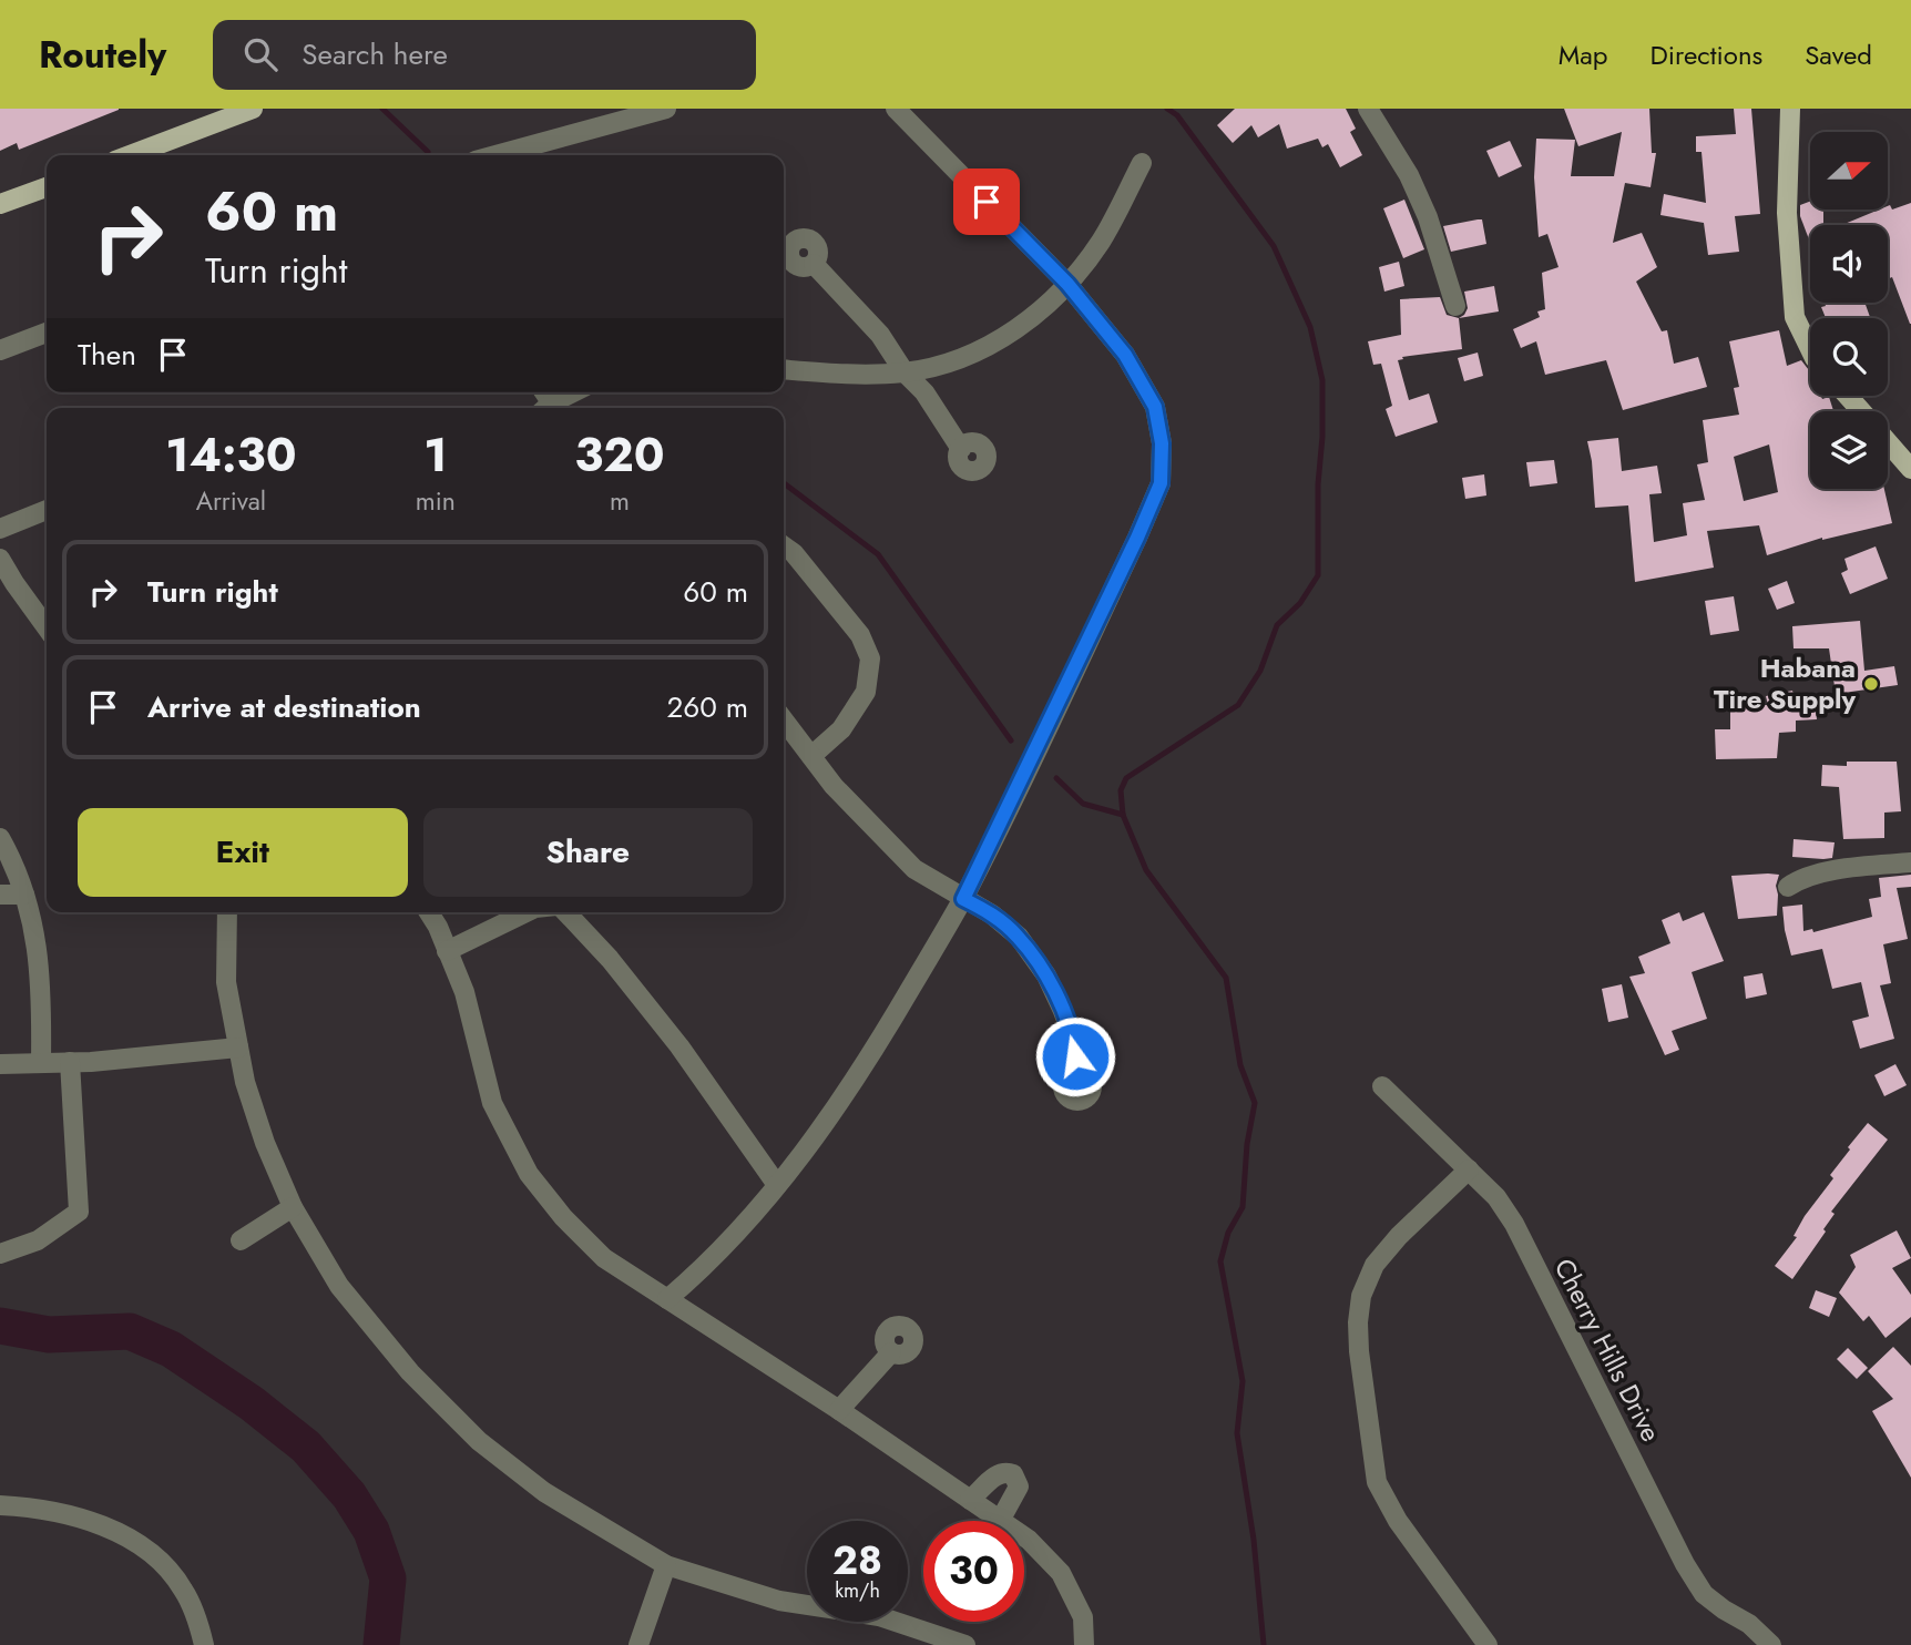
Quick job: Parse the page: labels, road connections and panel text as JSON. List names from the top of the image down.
{
  "streets": {
    "street": ["Cherry Hills Drive"]
  },
  "places": ["Habana Tire Supply"],
  "north": "right",
  "page": {
    "header": "Routely",
    "search": "Search here",
    "nav": ["Map", "Directions", "Saved"],
    "turn": ["60 m", "Turn right"],
    "then": "Then",
    "eta": [
      "14:30",
      "Arrival",
      "1",
      "min",
      "320",
      "m"
    ],
    "list": [
      {
        "name": "Turn right",
        "value": "60 m"
      },
      {
        "name": "Arrive at destination",
        "value": "260 m"
      }
    ],
    "buttons": ["Exit", "Share"],
    "speed": "28 km/h",
    "limit": "30"
  }
}
